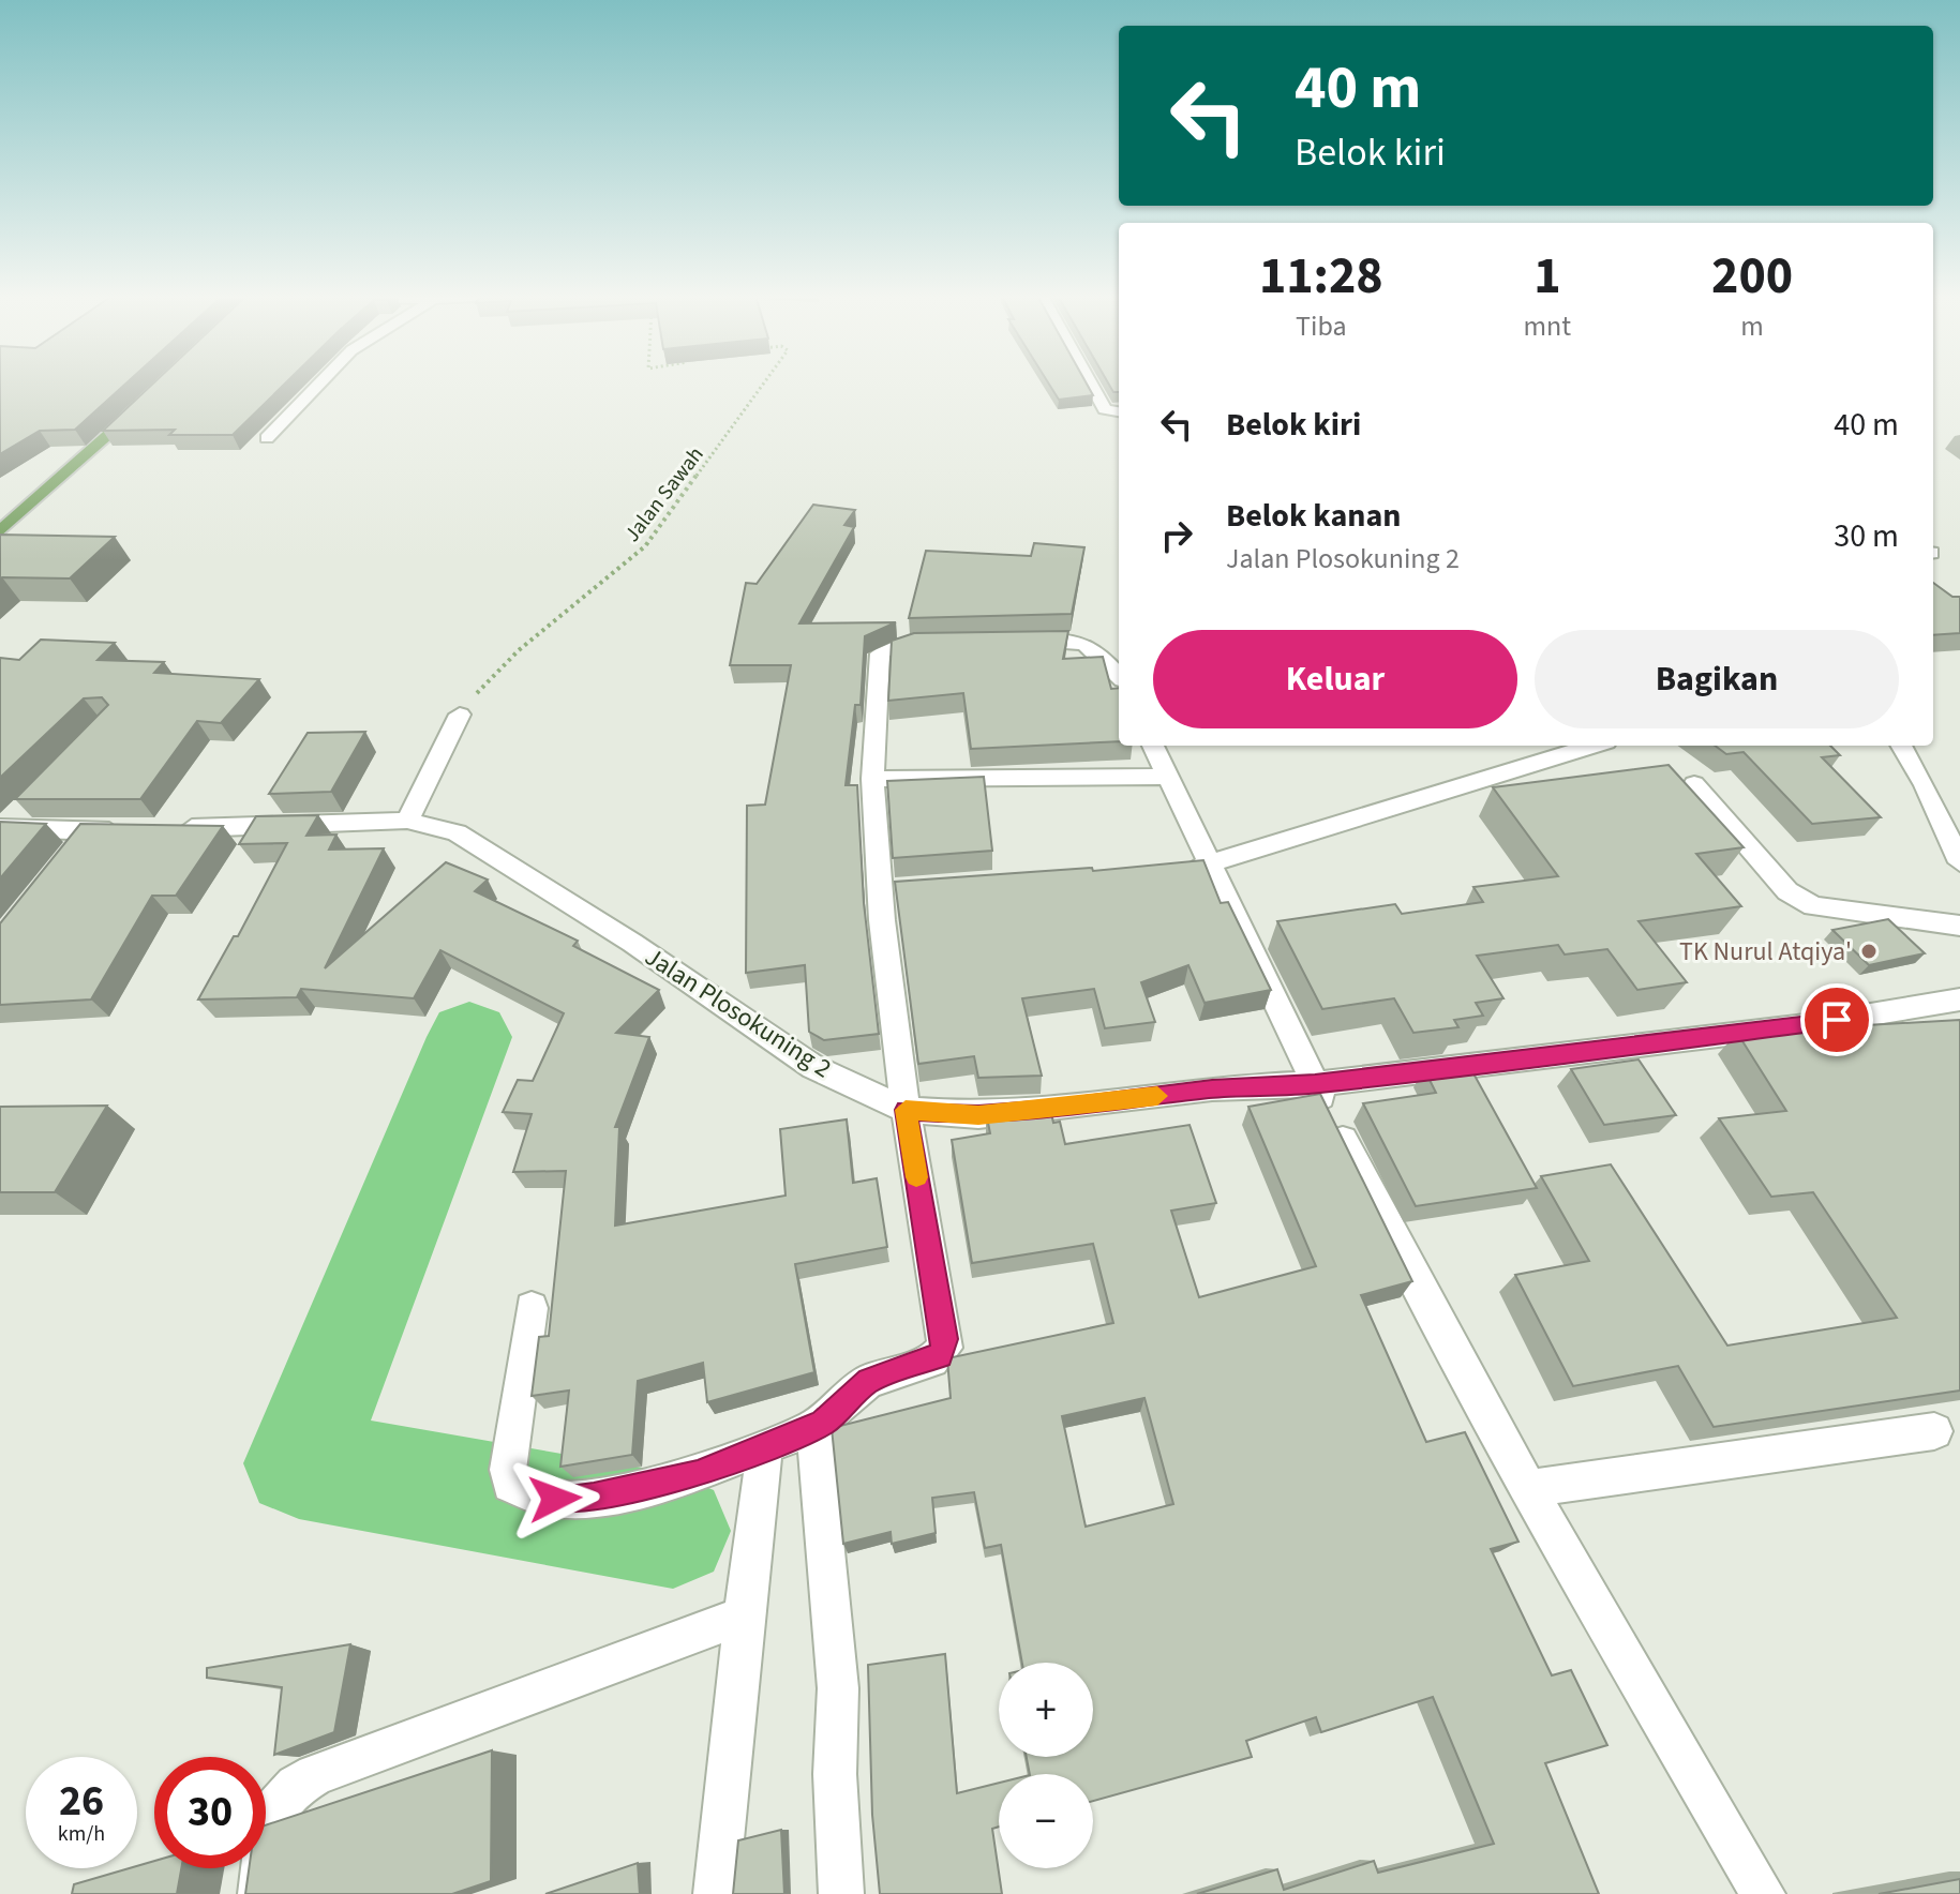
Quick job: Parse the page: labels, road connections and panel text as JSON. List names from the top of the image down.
{
  "streets": {
    "street": ["Jalan Plosokuning 2"],
    "path": ["Jalan Sawah"]
  },
  "places": ["TK Nurul Atqiya'"],
  "page": {
    "turn": ["40 m", "Belok kiri"],
    "eta": [
      "11:28",
      "Tiba",
      "1",
      "mnt",
      "200",
      "m"
    ],
    "list": [
      {
        "name": "Belok kiri",
        "value": "40 m"
      },
      {
        "name": "Belok kanan",
        "note": "Jalan Plosokuning 2",
        "value": "30 m"
      }
    ],
    "buttons": ["Keluar", "Bagikan"],
    "map_buttons": ["+", "−"],
    "speed": "26 km/h",
    "limit": "30"
  }
}
